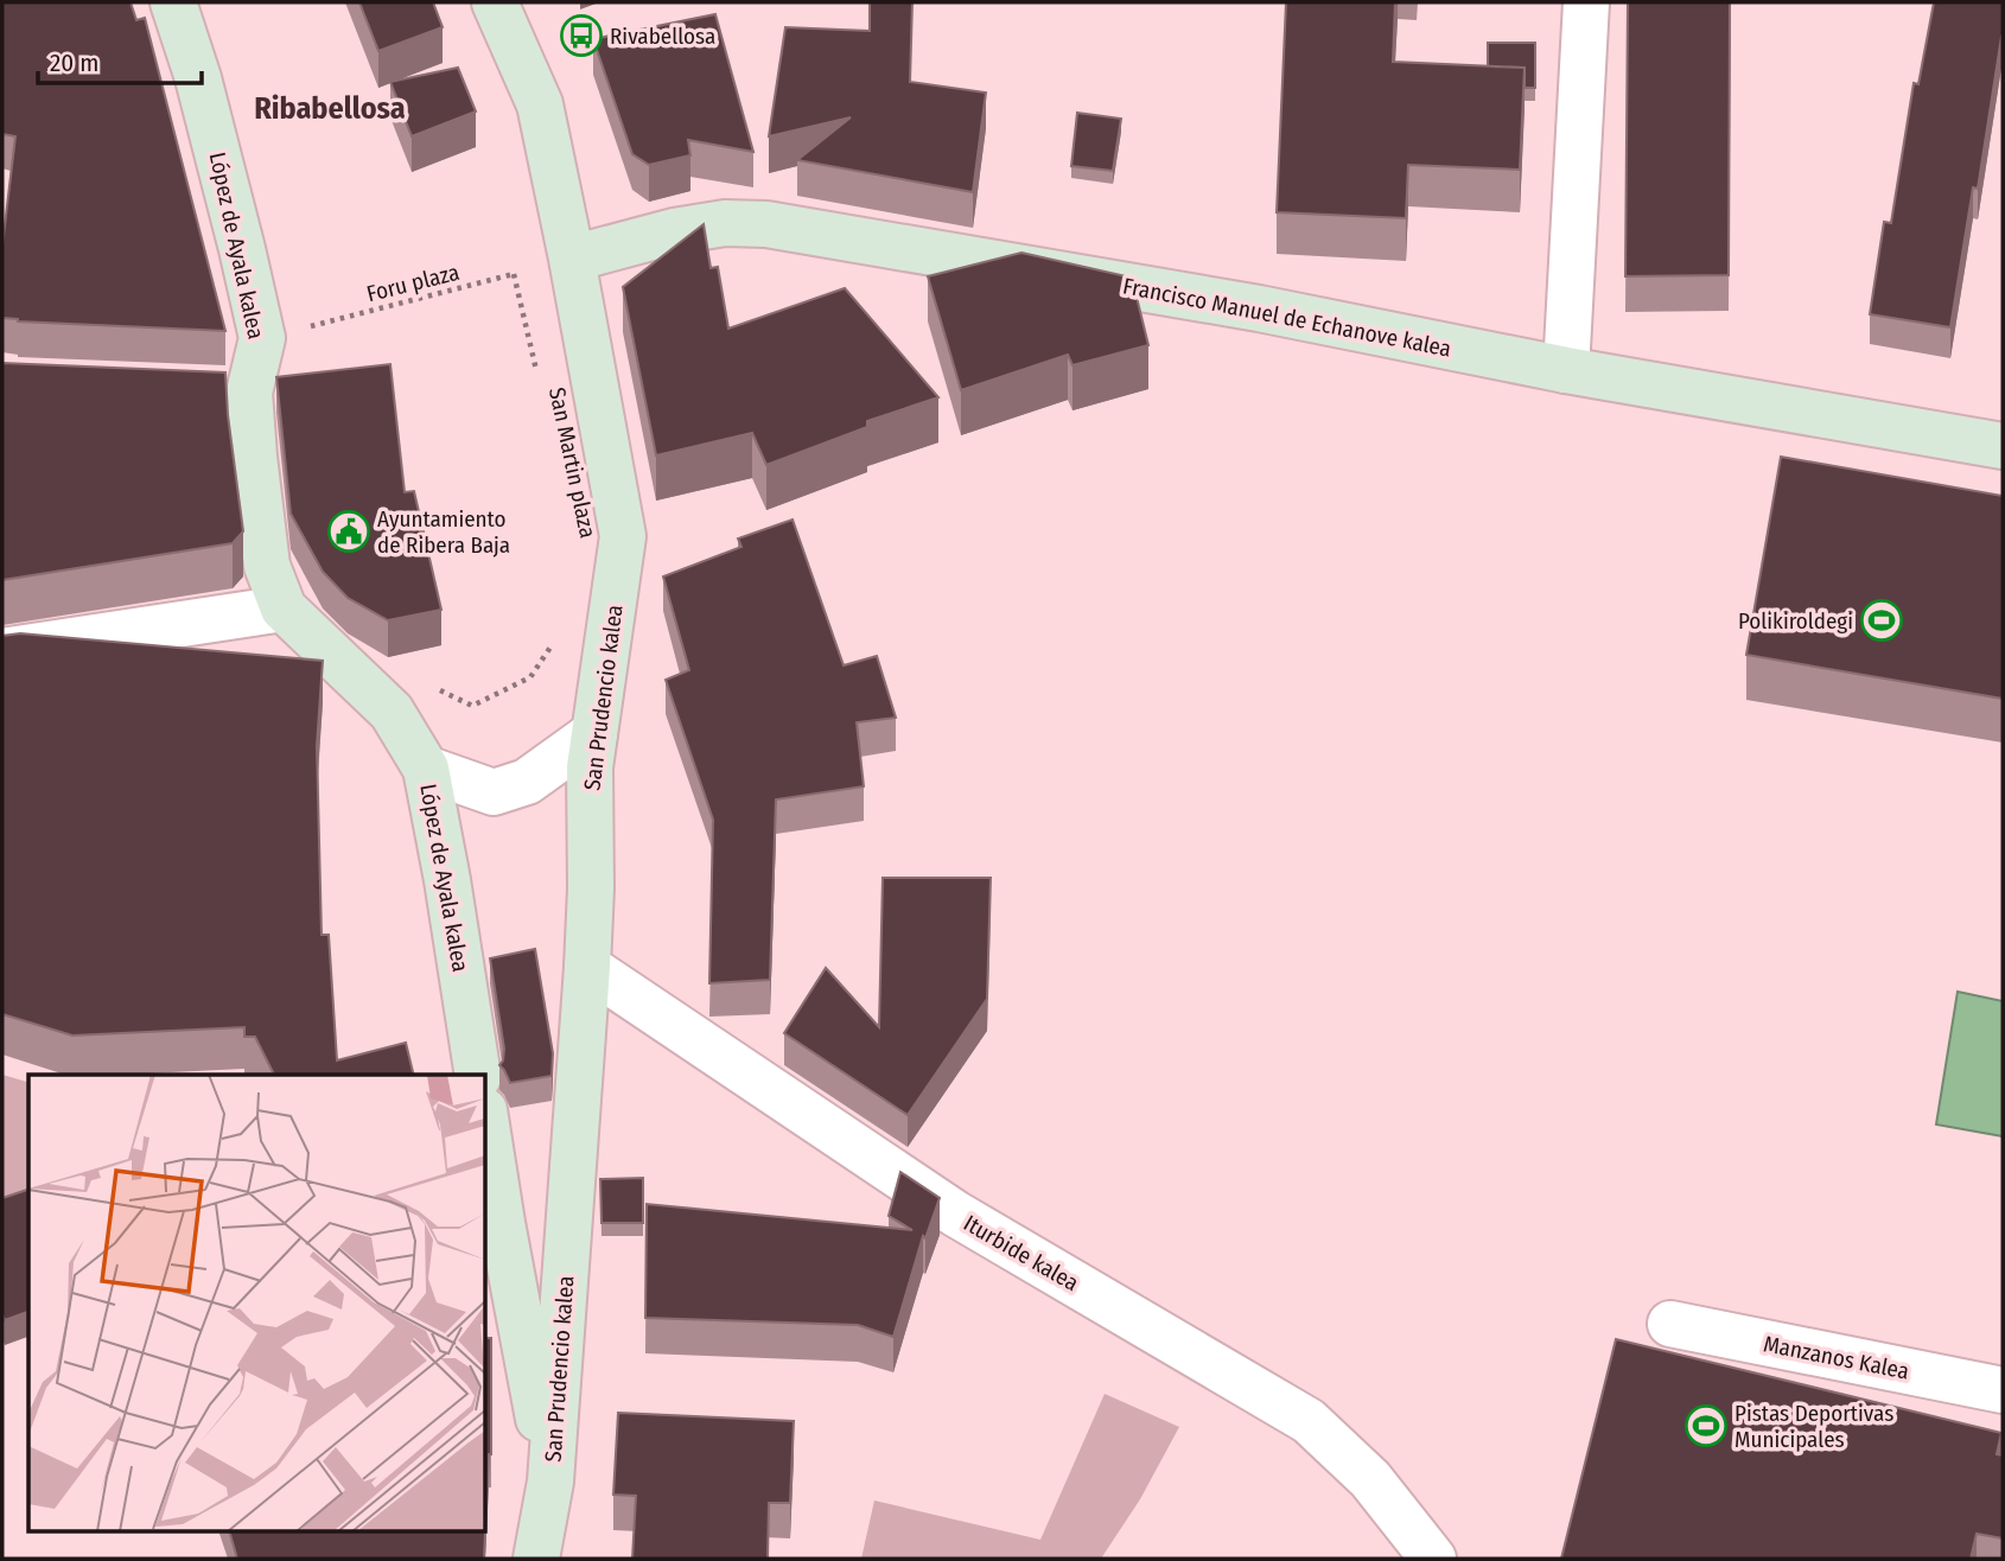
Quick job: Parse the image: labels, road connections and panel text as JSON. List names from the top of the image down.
{
  "streets": {
    "street": [
      "López de Ayala kalea",
      "Francisco Manuel de Echanove kalea",
      "San Prudencio kalea",
      "Iturbide kalea",
      "Manzanos Kalea"
    ],
    "path": ["Foru plaza", "San Martin plaza"]
  },
  "crossings": [
    ["López de Ayala kalea", "Foru plaza"],
    ["Foru plaza", "San Martin plaza"],
    ["Francisco Manuel de Echanove kalea", "San Prudencio kalea"],
    ["San Prudencio kalea", "Iturbide kalea"]
  ],
  "districts": ["Ribabellosa"],
  "places": {
    "bus stop": ["Rivabellosa"],
    "public building": ["Ayuntamiento de Ribera Baja"],
    "sports": ["Polikiroldegi", "Pistas Deportivas Municipales"]
  },
  "scale_bar": "20 m"
}
